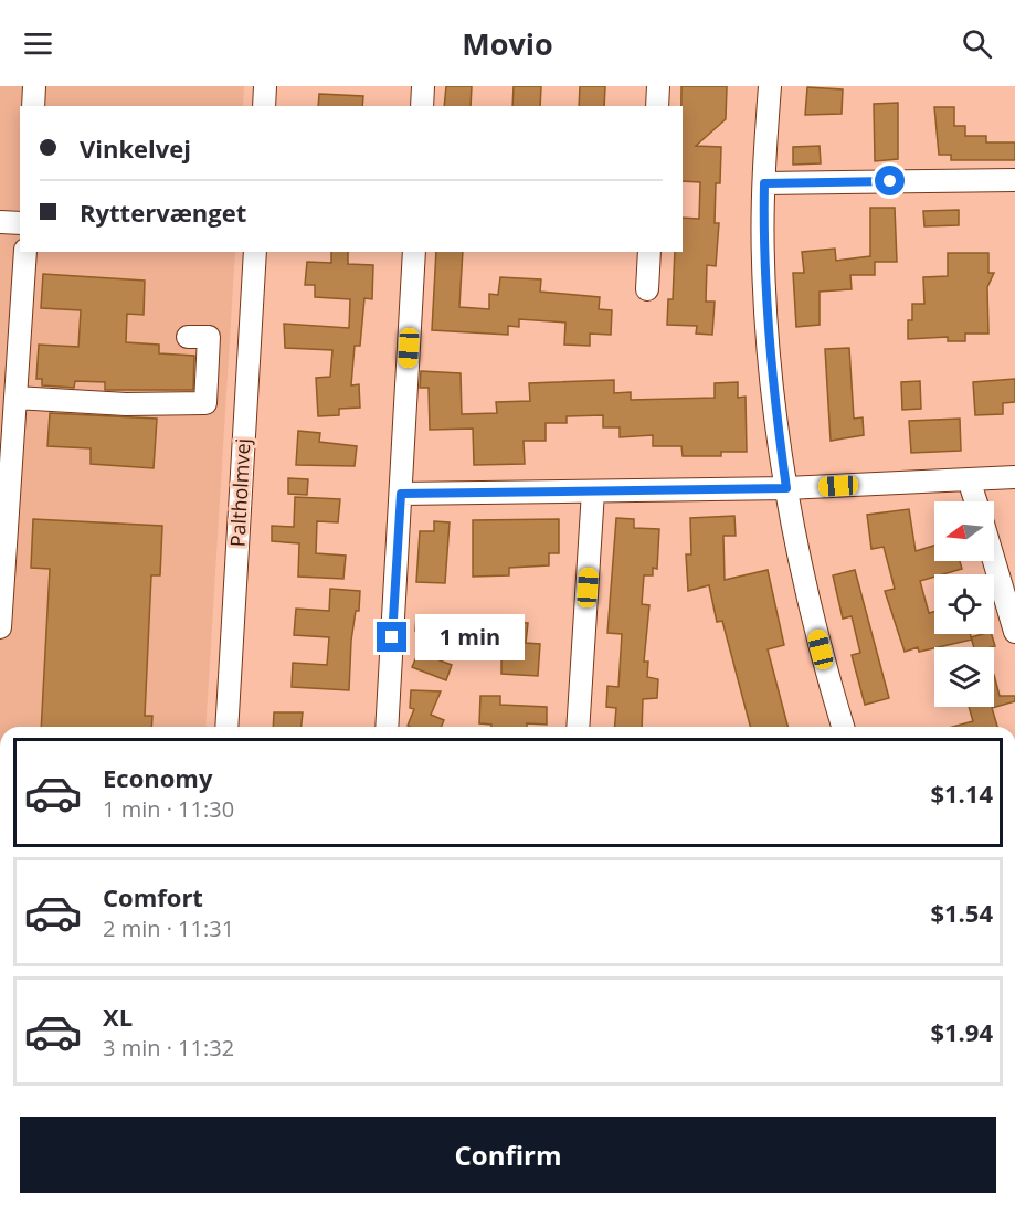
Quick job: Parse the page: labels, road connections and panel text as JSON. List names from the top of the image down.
{
  "streets": {
    "street": ["Paltholmvej"]
  },
  "north": "left",
  "page": {
    "header": "Movio",
    "banner": ["Vinkelvej", "Ryttervænget"],
    "bubble": "1 min",
    "list": [
      {
        "name": "Economy",
        "note": "1 min · 11:30",
        "value": "$1.14"
      },
      {
        "name": "Comfort",
        "note": "2 min · 11:31",
        "value": "$1.54"
      },
      {
        "name": "XL",
        "note": "3 min · 11:32",
        "value": "$1.94"
      }
    ],
    "buttons": "Confirm"
  }
}
